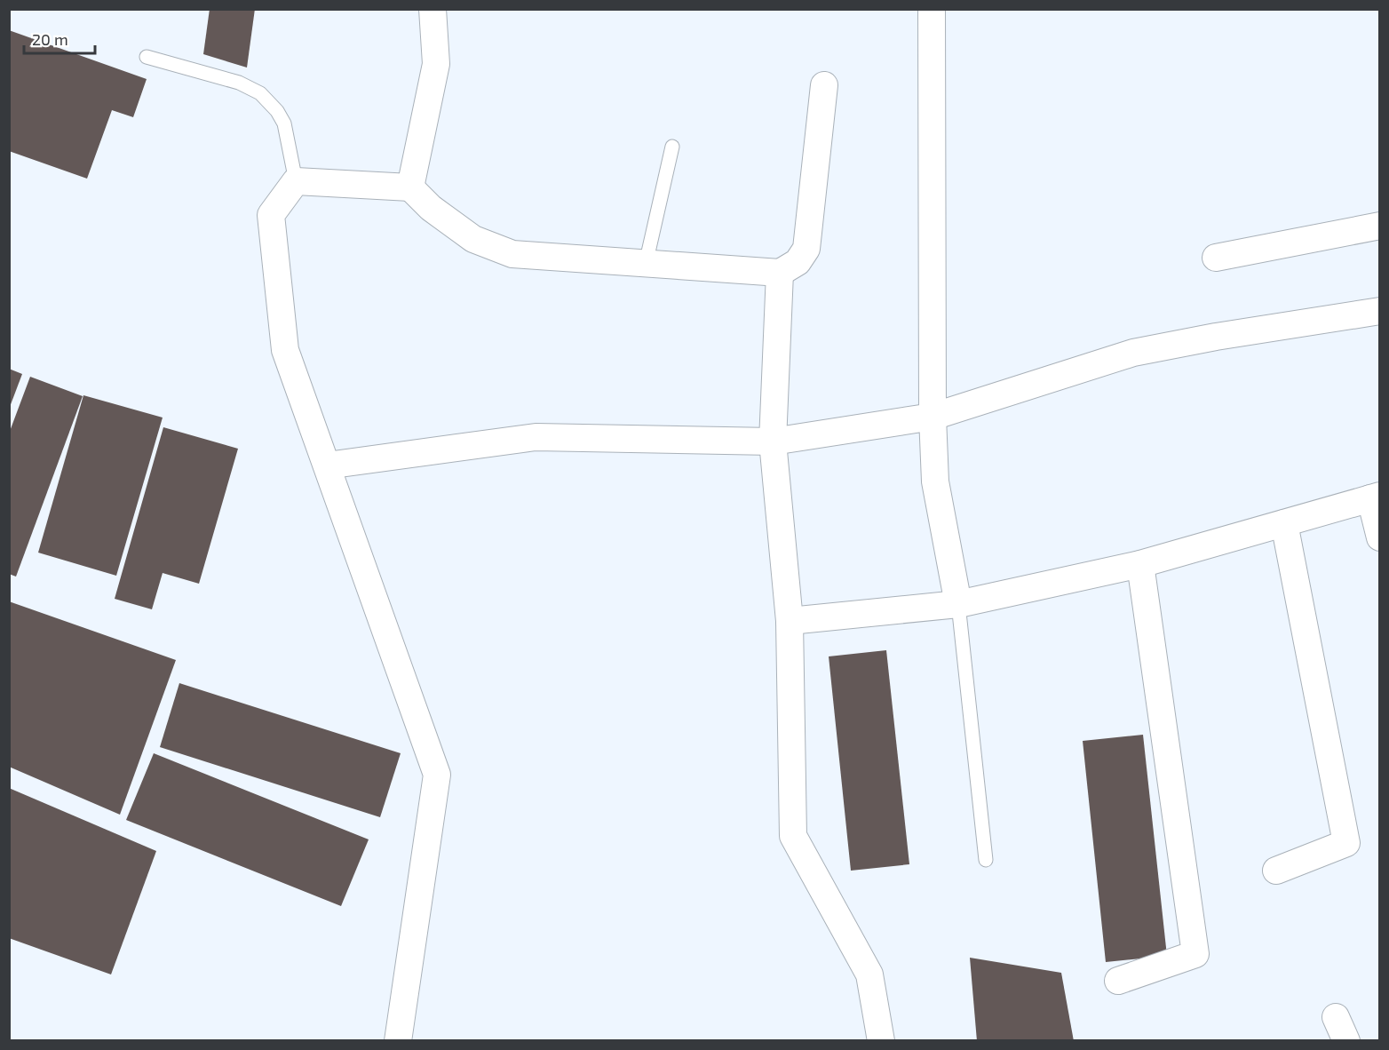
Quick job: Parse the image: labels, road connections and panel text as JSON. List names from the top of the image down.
{
  "scale_bar": "20 m"
}
